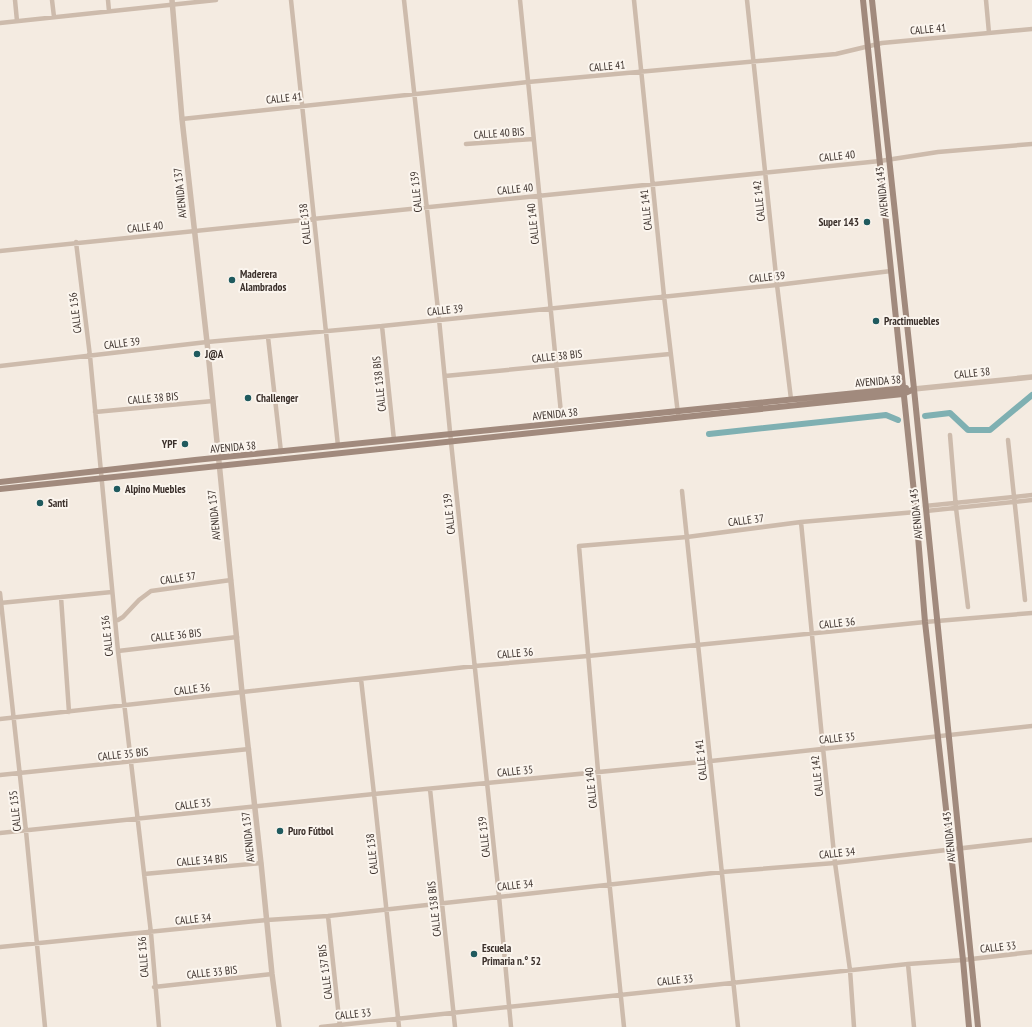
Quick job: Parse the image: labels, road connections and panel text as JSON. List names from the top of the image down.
{
  "streets": {
    "main road": ["AVENIDA 143", "AVENIDA 38"],
    "street": [
      "CALLE 41",
      "CALLE 40 BIS",
      "CALLE 40",
      "CALLE 139",
      "AVENIDA 137",
      "CALLE 142",
      "CALLE 141",
      "CALLE 138",
      "CALLE 140",
      "CALLE 39",
      "CALLE 136",
      "CALLE 38 BIS",
      "CALLE 38",
      "CALLE 138 BIS",
      "CALLE 37",
      "CALLE 36",
      "CALLE 36 BIS",
      "CALLE 35",
      "CALLE 35 BIS",
      "CALLE 135",
      "CALLE 34",
      "CALLE 34 BIS",
      "CALLE 33",
      "CALLE 33 BIS",
      "CALLE 137 BIS"
    ]
  },
  "crossings": [
    ["CALLE 41", "CALLE 139"],
    ["CALLE 41", "AVENIDA 143"],
    ["CALLE 41", "AVENIDA 137"],
    ["CALLE 41", "CALLE 142"],
    ["CALLE 41", "CALLE 141"],
    ["CALLE 41", "CALLE 138"],
    ["CALLE 41", "CALLE 140"],
    ["CALLE 40 BIS", "CALLE 140"],
    ["CALLE 40", "CALLE 139"],
    ["CALLE 40", "AVENIDA 143"],
    ["CALLE 40", "AVENIDA 137"],
    ["CALLE 40", "CALLE 142"],
    ["CALLE 40", "CALLE 141"],
    ["CALLE 40", "CALLE 138"],
    ["CALLE 40", "CALLE 140"],
    ["CALLE 40", "CALLE 136"],
    ["CALLE 139", "CALLE 39"],
    ["CALLE 139", "CALLE 38 BIS"],
    ["CALLE 139", "AVENIDA 38"],
    ["CALLE 139", "CALLE 36"],
    ["CALLE 139", "CALLE 35"],
    ["CALLE 139", "CALLE 34"],
    ["CALLE 139", "CALLE 33"],
    ["AVENIDA 143", "CALLE 39"],
    ["AVENIDA 143", "CALLE 38"],
    ["AVENIDA 143", "AVENIDA 38"],
    ["AVENIDA 143", "CALLE 37"],
    ["AVENIDA 143", "CALLE 36"],
    ["AVENIDA 143", "CALLE 35"],
    ["AVENIDA 143", "CALLE 34"],
    ["AVENIDA 143", "CALLE 33"],
    ["AVENIDA 137", "CALLE 39"],
    ["AVENIDA 137", "CALLE 38 BIS"],
    ["AVENIDA 137", "AVENIDA 38"],
    ["AVENIDA 137", "CALLE 37"],
    ["AVENIDA 137", "CALLE 36"],
    ["AVENIDA 137", "CALLE 36 BIS"],
    ["AVENIDA 137", "CALLE 35"],
    ["AVENIDA 137", "CALLE 35 BIS"],
    ["AVENIDA 137", "CALLE 34"],
    ["AVENIDA 137", "CALLE 34 BIS"],
    ["AVENIDA 137", "CALLE 33 BIS"],
    ["CALLE 142", "CALLE 39"],
    ["CALLE 142", "AVENIDA 38"],
    ["CALLE 142", "CALLE 37"],
    ["CALLE 142", "CALLE 36"],
    ["CALLE 142", "CALLE 35"],
    ["CALLE 142", "CALLE 34"],
    ["CALLE 142", "CALLE 33"],
    ["CALLE 141", "CALLE 39"],
    ["CALLE 141", "CALLE 38 BIS"],
    ["CALLE 141", "AVENIDA 38"],
    ["CALLE 141", "CALLE 37"],
    ["CALLE 141", "CALLE 36"],
    ["CALLE 141", "CALLE 35"],
    ["CALLE 141", "CALLE 34"],
    ["CALLE 141", "CALLE 33"],
    ["CALLE 138", "CALLE 39"],
    ["CALLE 138", "AVENIDA 38"],
    ["CALLE 138", "CALLE 36"],
    ["CALLE 138", "CALLE 35"],
    ["CALLE 138", "CALLE 34"],
    ["CALLE 138", "CALLE 33"],
    ["CALLE 140", "CALLE 39"],
    ["CALLE 140", "CALLE 38 BIS"],
    ["CALLE 140", "AVENIDA 38"],
    ["CALLE 140", "CALLE 37"],
    ["CALLE 140", "CALLE 36"],
    ["CALLE 140", "CALLE 35"],
    ["CALLE 140", "CALLE 34"],
    ["CALLE 140", "CALLE 33"],
    ["CALLE 39", "CALLE 136"],
    ["CALLE 39", "CALLE 138 BIS"],
    ["CALLE 136", "CALLE 38 BIS"],
    ["CALLE 136", "AVENIDA 38"],
    ["CALLE 136", "CALLE 37"],
    ["CALLE 136", "CALLE 36"],
    ["CALLE 136", "CALLE 36 BIS"],
    ["CALLE 136", "CALLE 35"],
    ["CALLE 136", "CALLE 35 BIS"],
    ["CALLE 136", "CALLE 34"],
    ["CALLE 136", "CALLE 34 BIS"],
    ["CALLE 136", "CALLE 33 BIS"],
    ["CALLE 38", "AVENIDA 38"],
    ["AVENIDA 38", "CALLE 138 BIS"],
    ["CALLE 138 BIS", "CALLE 35"],
    ["CALLE 138 BIS", "CALLE 34"],
    ["CALLE 138 BIS", "CALLE 33"],
    ["CALLE 36", "CALLE 135"],
    ["CALLE 35", "CALLE 135"],
    ["CALLE 35 BIS", "CALLE 135"],
    ["CALLE 135", "CALLE 34"],
    ["CALLE 34", "CALLE 137 BIS"],
    ["CALLE 33", "CALLE 137 BIS"]
  ],
  "places": [
    "Super 143",
    "Maderera Alambrados",
    "Practimuebles",
    "J@A",
    "Challenger",
    "YPF",
    "Alpino Muebles",
    "Santi",
    "Puro Fútbol",
    "Escuela Primaria n.° 52"
  ]
}
